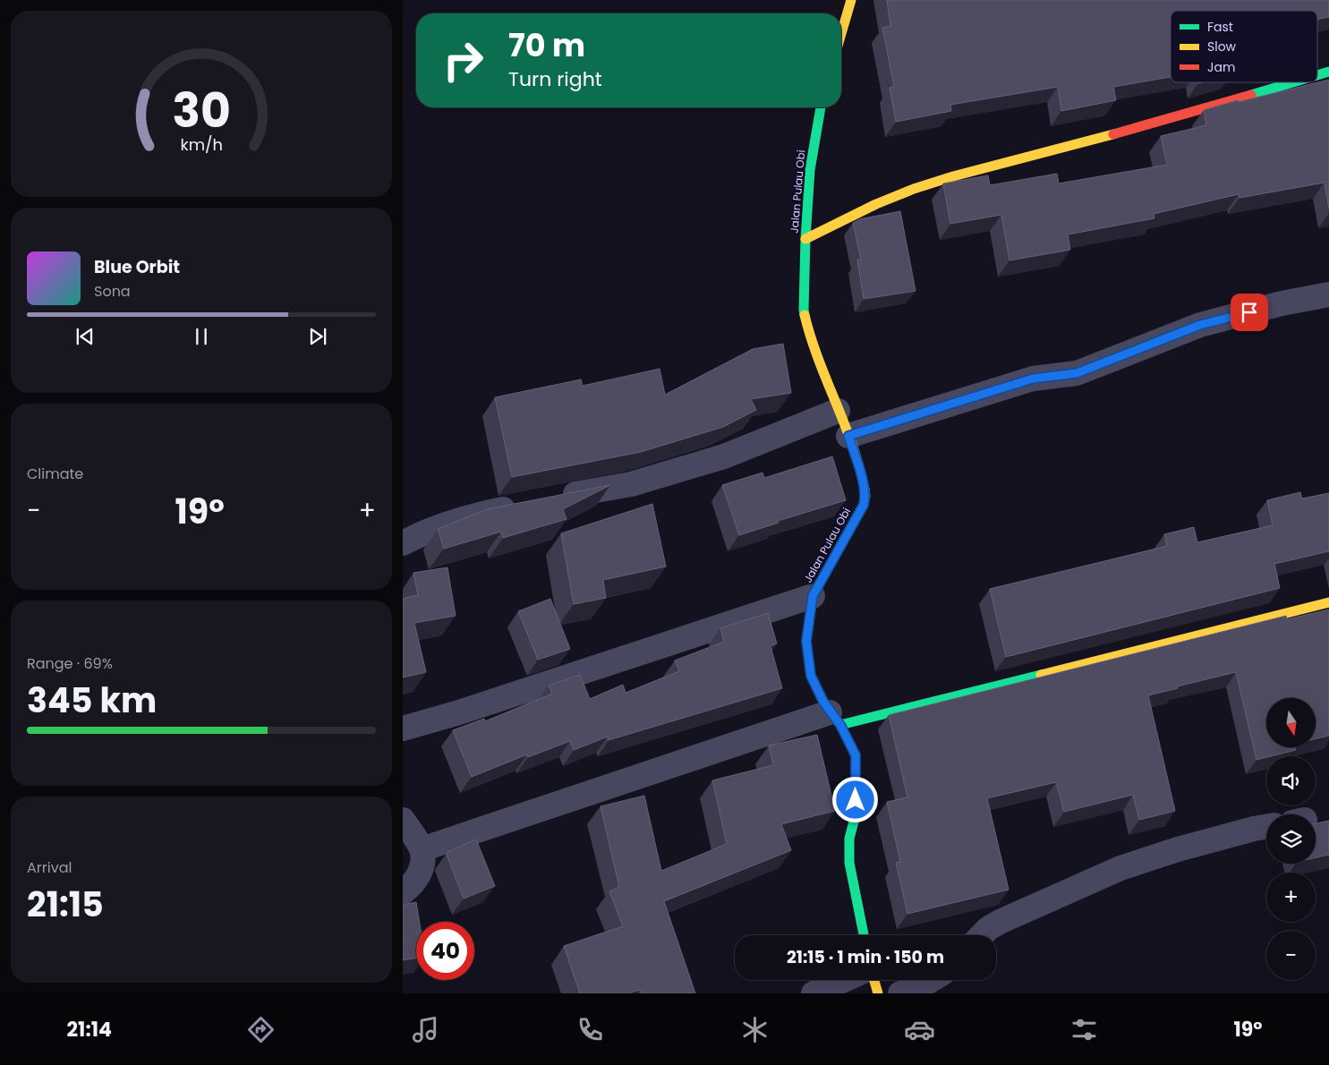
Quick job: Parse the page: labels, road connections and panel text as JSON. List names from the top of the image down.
{
  "streets": {
    "street": ["Jalan Pulau Obi"]
  },
  "legend": ["Fast", "Slow", "Jam"],
  "north": "bottom",
  "page": {
    "turn": ["70 m", "Turn right"],
    "song": ["Blue Orbit", "Sona"],
    "tile": [
      "Climate",
      ["Range · 69%", "345 km"],
      ["Arrival", "21:15"]
    ],
    "heat": ["−", "19°", "+"],
    "map_buttons": ["+", "−"],
    "limit": "40",
    "trip": "21:15 · 1 min · 150 m",
    "tabs": ["21:14", "19°"],
    "gauge": ["30", "km/h"]
  }
}
